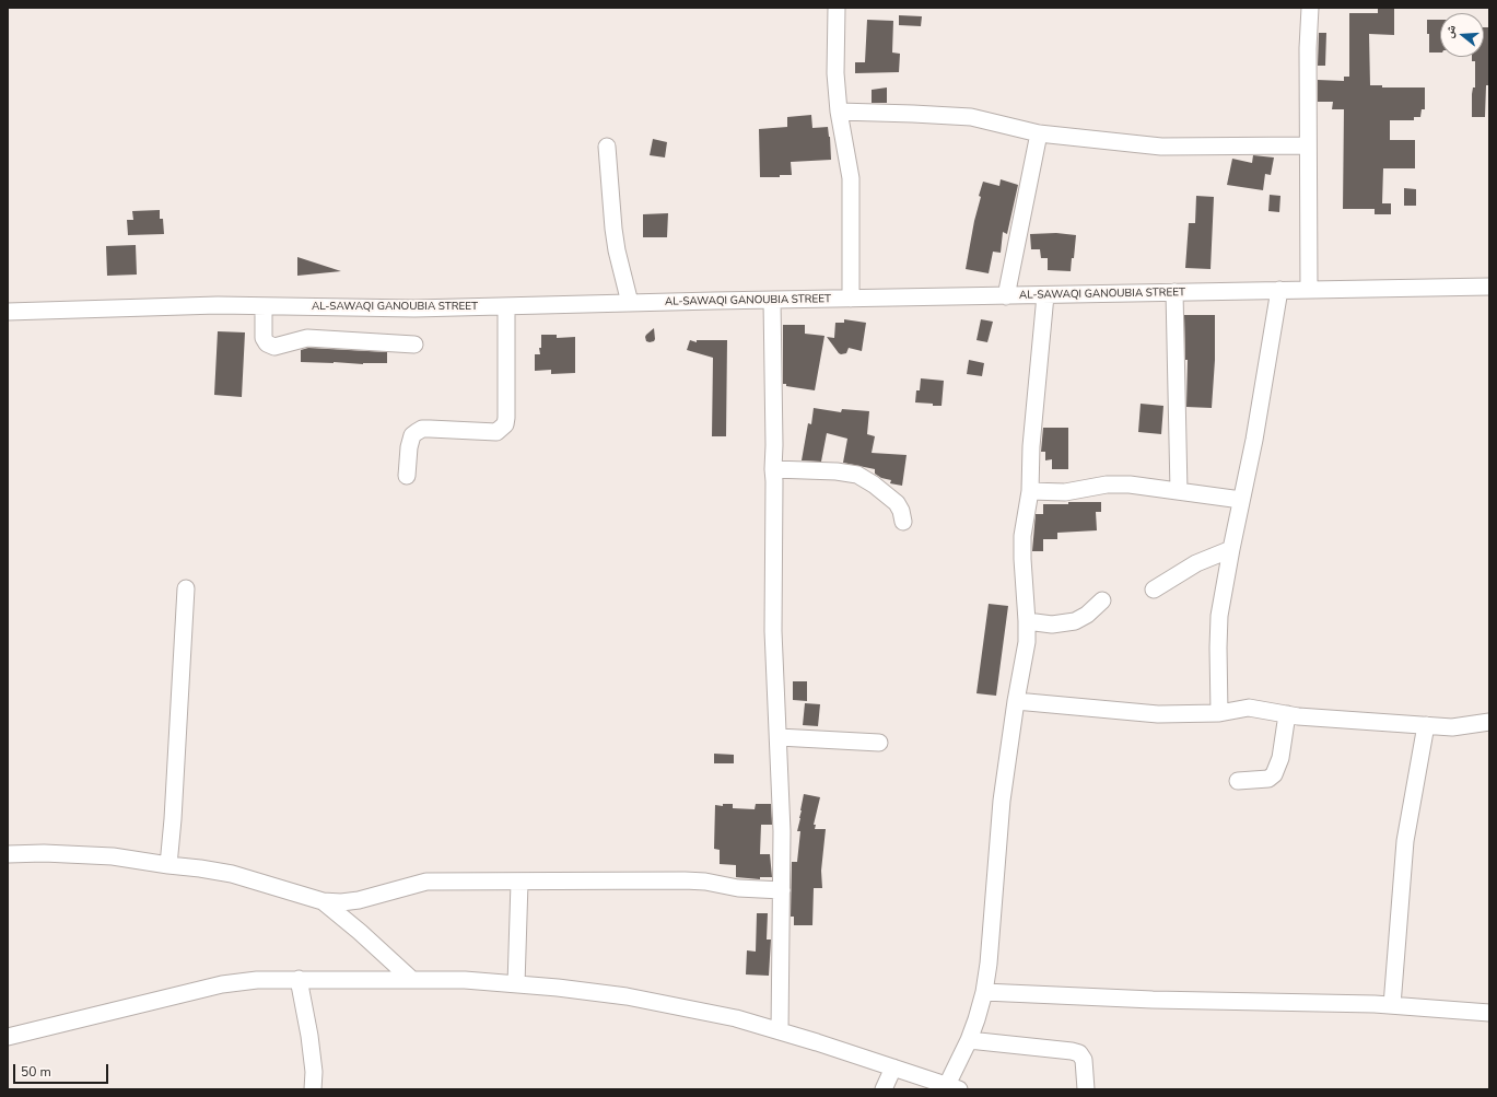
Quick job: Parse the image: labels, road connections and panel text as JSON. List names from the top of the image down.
{
  "streets": {
    "street": ["AL-SAWAQI GANOUBIA STREET"]
  },
  "scale_bar": "50 m",
  "north": "left"
}
